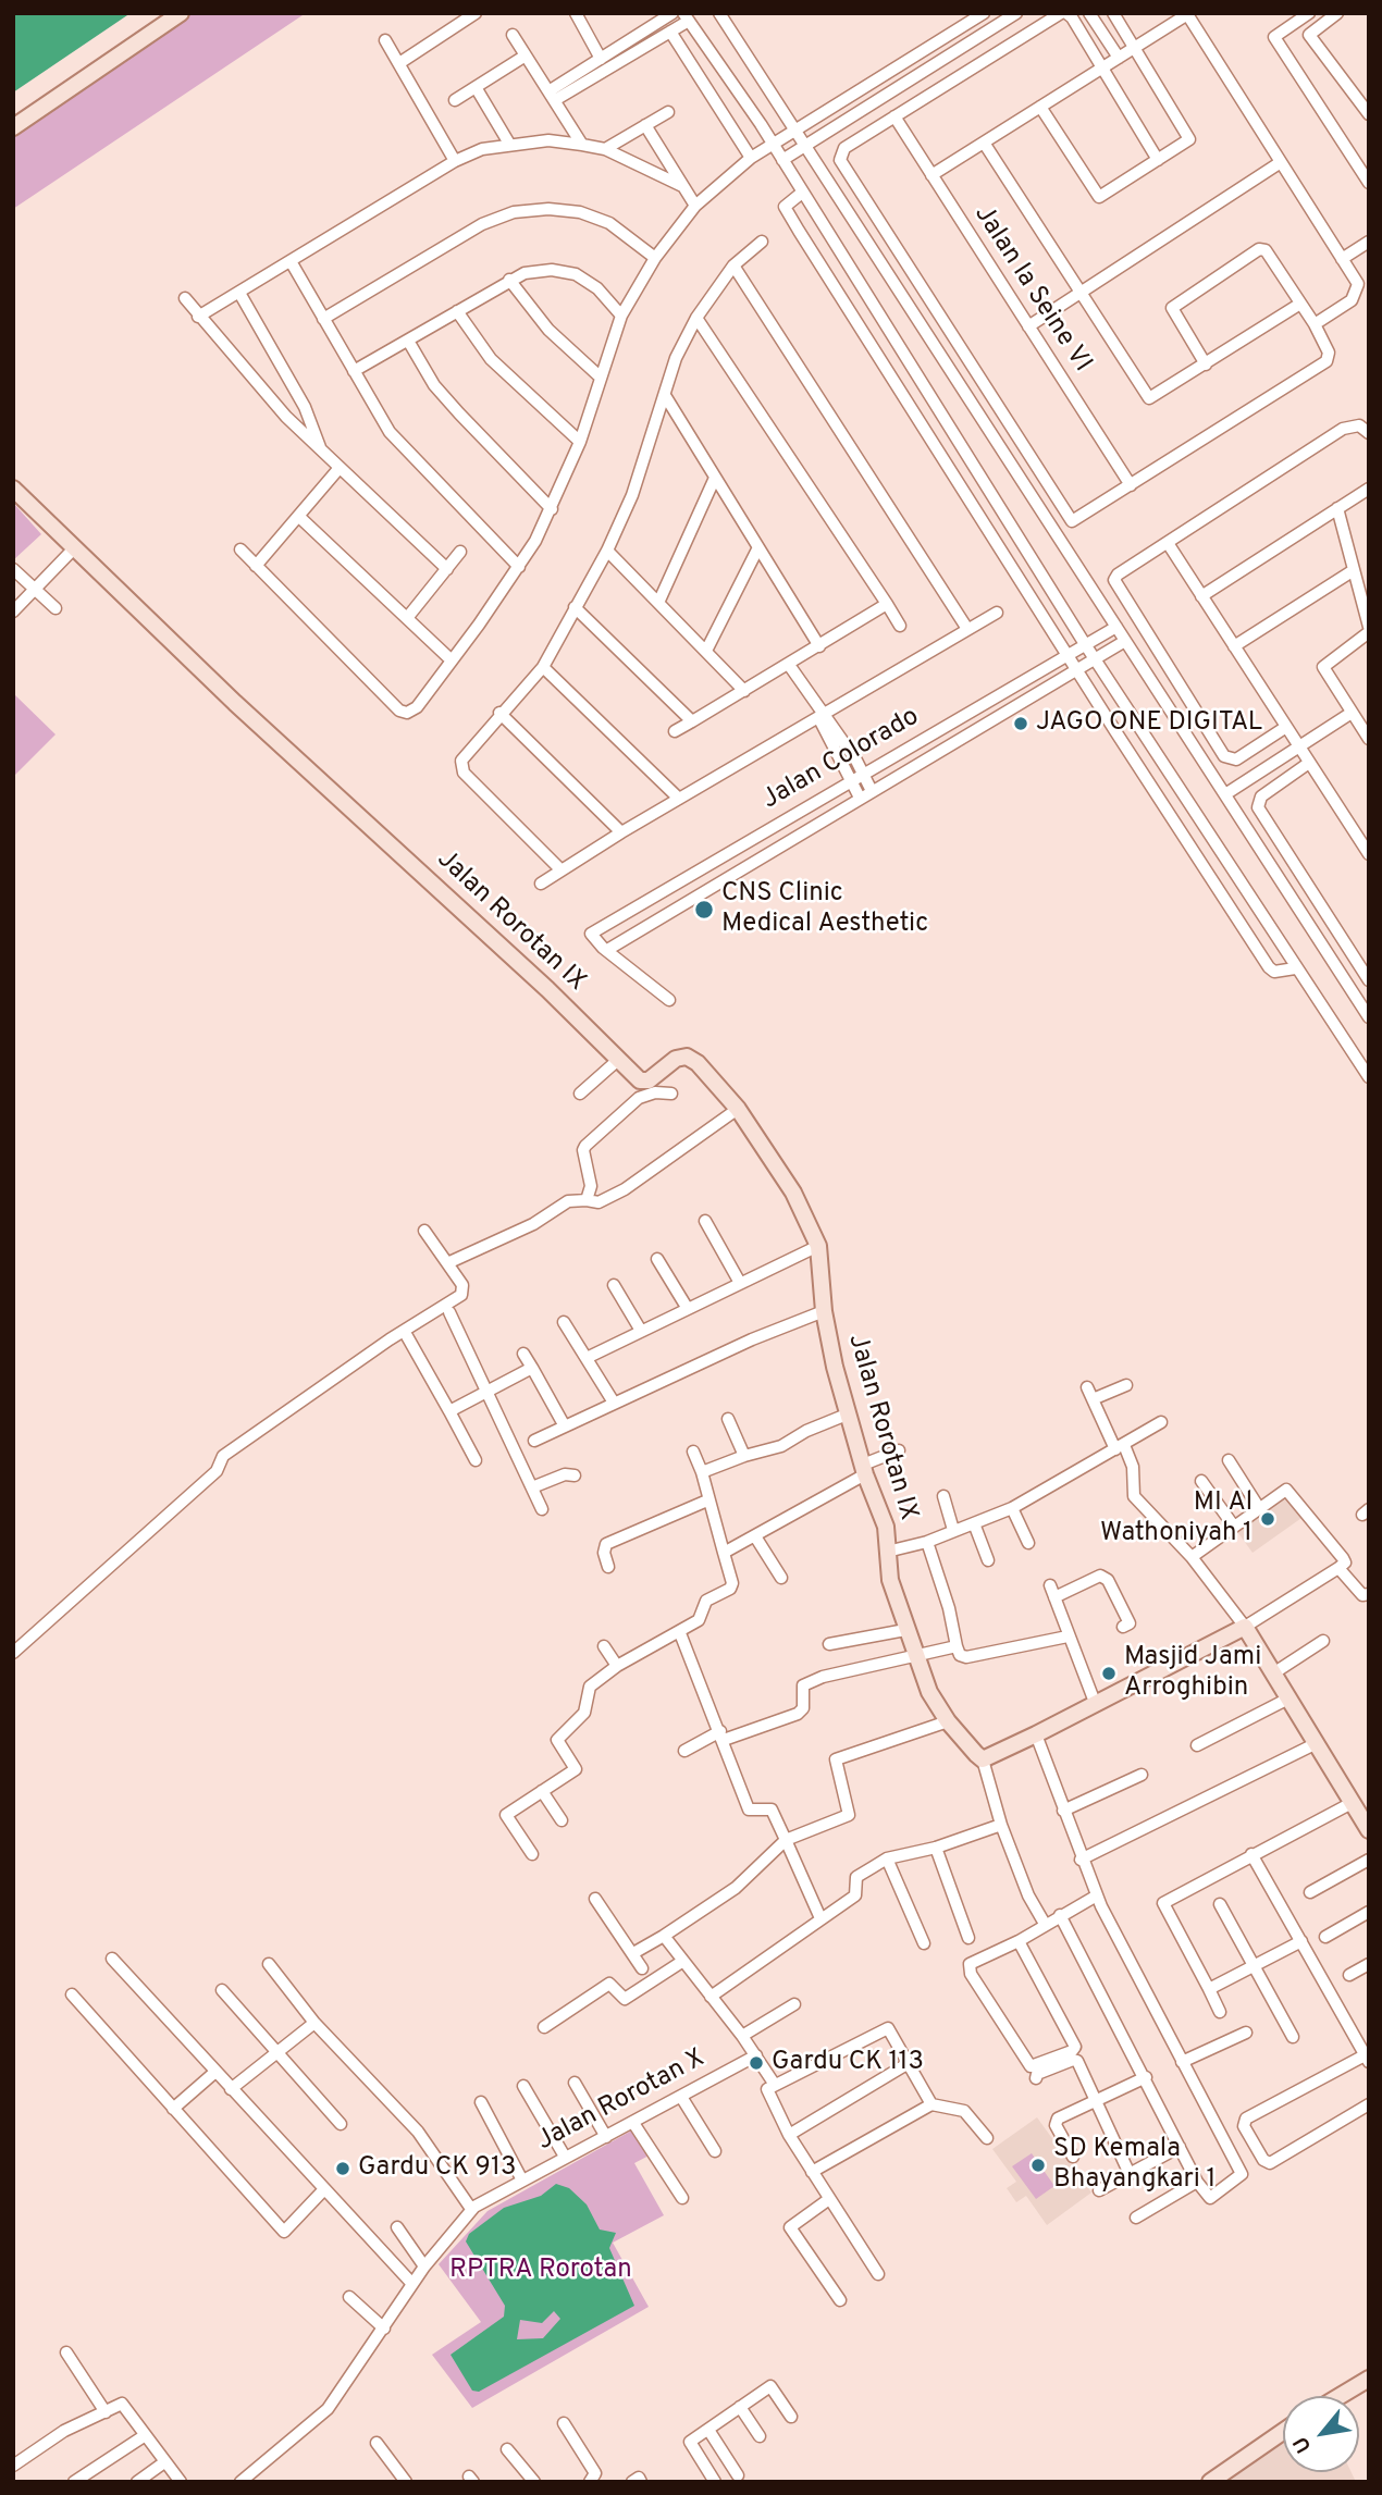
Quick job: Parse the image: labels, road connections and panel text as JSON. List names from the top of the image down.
{
  "streets": {
    "street": [
      "Jalan la Seine VI",
      "Jalan Colorado",
      "Jalan Rorotan IX",
      "Jalan Rorotan X"
    ]
  },
  "parks": ["RPTRA Rorotan"],
  "places": [
    "JAGO ONE DIGITAL",
    "CNS Clinic Medical Aesthetic",
    "MI Al Wathoniyah 1",
    "Masjid Jami Arroghibin",
    "Gardu CK 113",
    "SD Kemala Bhayangkari 1",
    "Gardu CK 913"
  ],
  "north": "bottom left"
}
